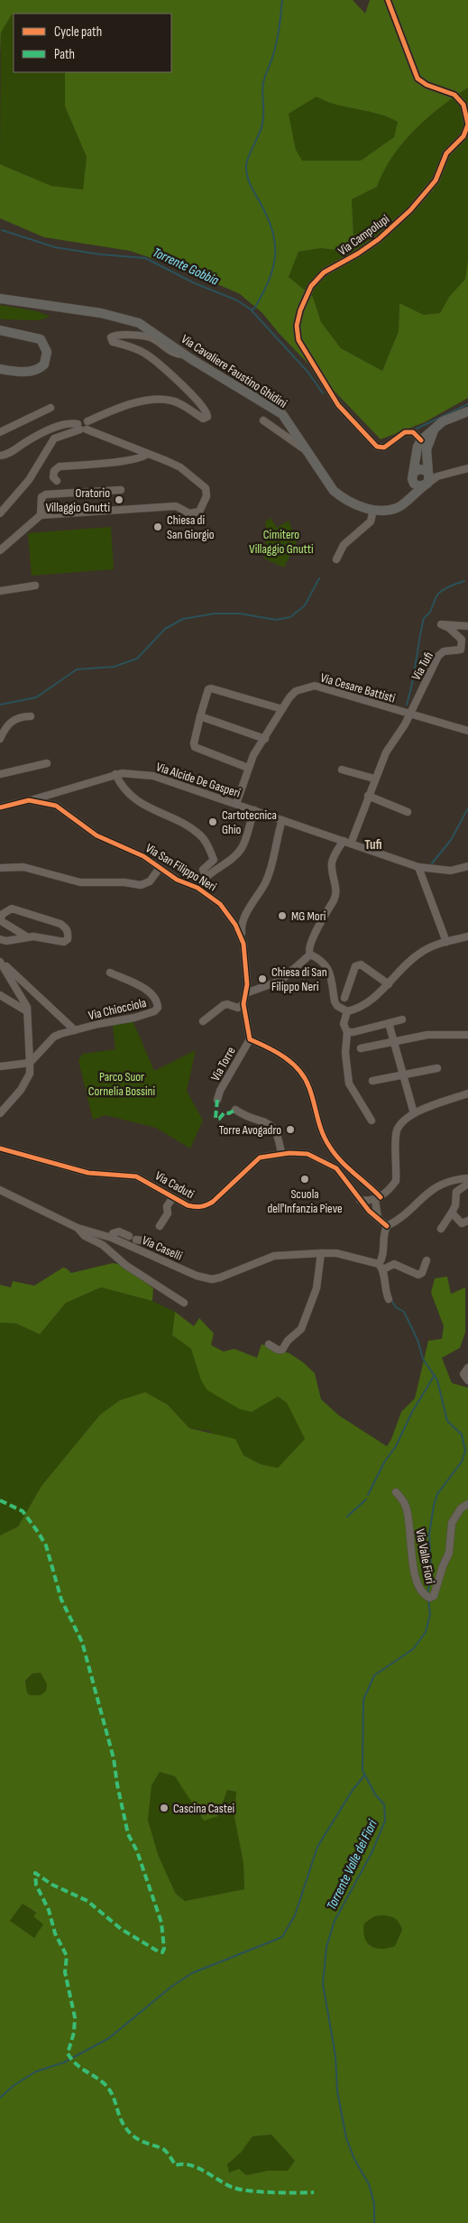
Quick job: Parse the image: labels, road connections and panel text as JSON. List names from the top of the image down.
{
  "streets": {
    "main road": ["Via Cavaliere Faustino Ghidini"],
    "street": [
      "Via Campolupi",
      "Via Tufi",
      "Via Cesare Battisti",
      "Via Alcide De Gasperi",
      "Via San Filippo Neri",
      "Via Chiocciola",
      "Via Torre",
      "Via Caduti",
      "Via Caselli",
      "Via Valle Fiori"
    ]
  },
  "crossings": [
    ["Via Tufi", "Via Cesare Battisti"],
    ["Via Tufi", "Via Alcide De Gasperi"],
    ["Via Cesare Battisti", "Via Alcide De Gasperi"],
    ["Via Alcide De Gasperi", "Via San Filippo Neri"]
  ],
  "districts": ["Tufi"],
  "water": ["Torrente Gobbia", "Torrente Valle dei Fiori"],
  "parks": ["Cimitero Villaggio Gnutti", "Parco Suor Cornelia Bossini"],
  "places": [
    "Oratorio Villaggio Gnutti",
    "Chiesa di San Giorgio",
    "Cartotecnica Ghio",
    "MG Mori",
    "Chiesa di San Filippo Neri",
    "Torre Avogadro",
    "Scuola dell'Infanzia Pieve",
    "Cascina Castei"
  ],
  "legend": ["Cycle path", "Path"]
}
